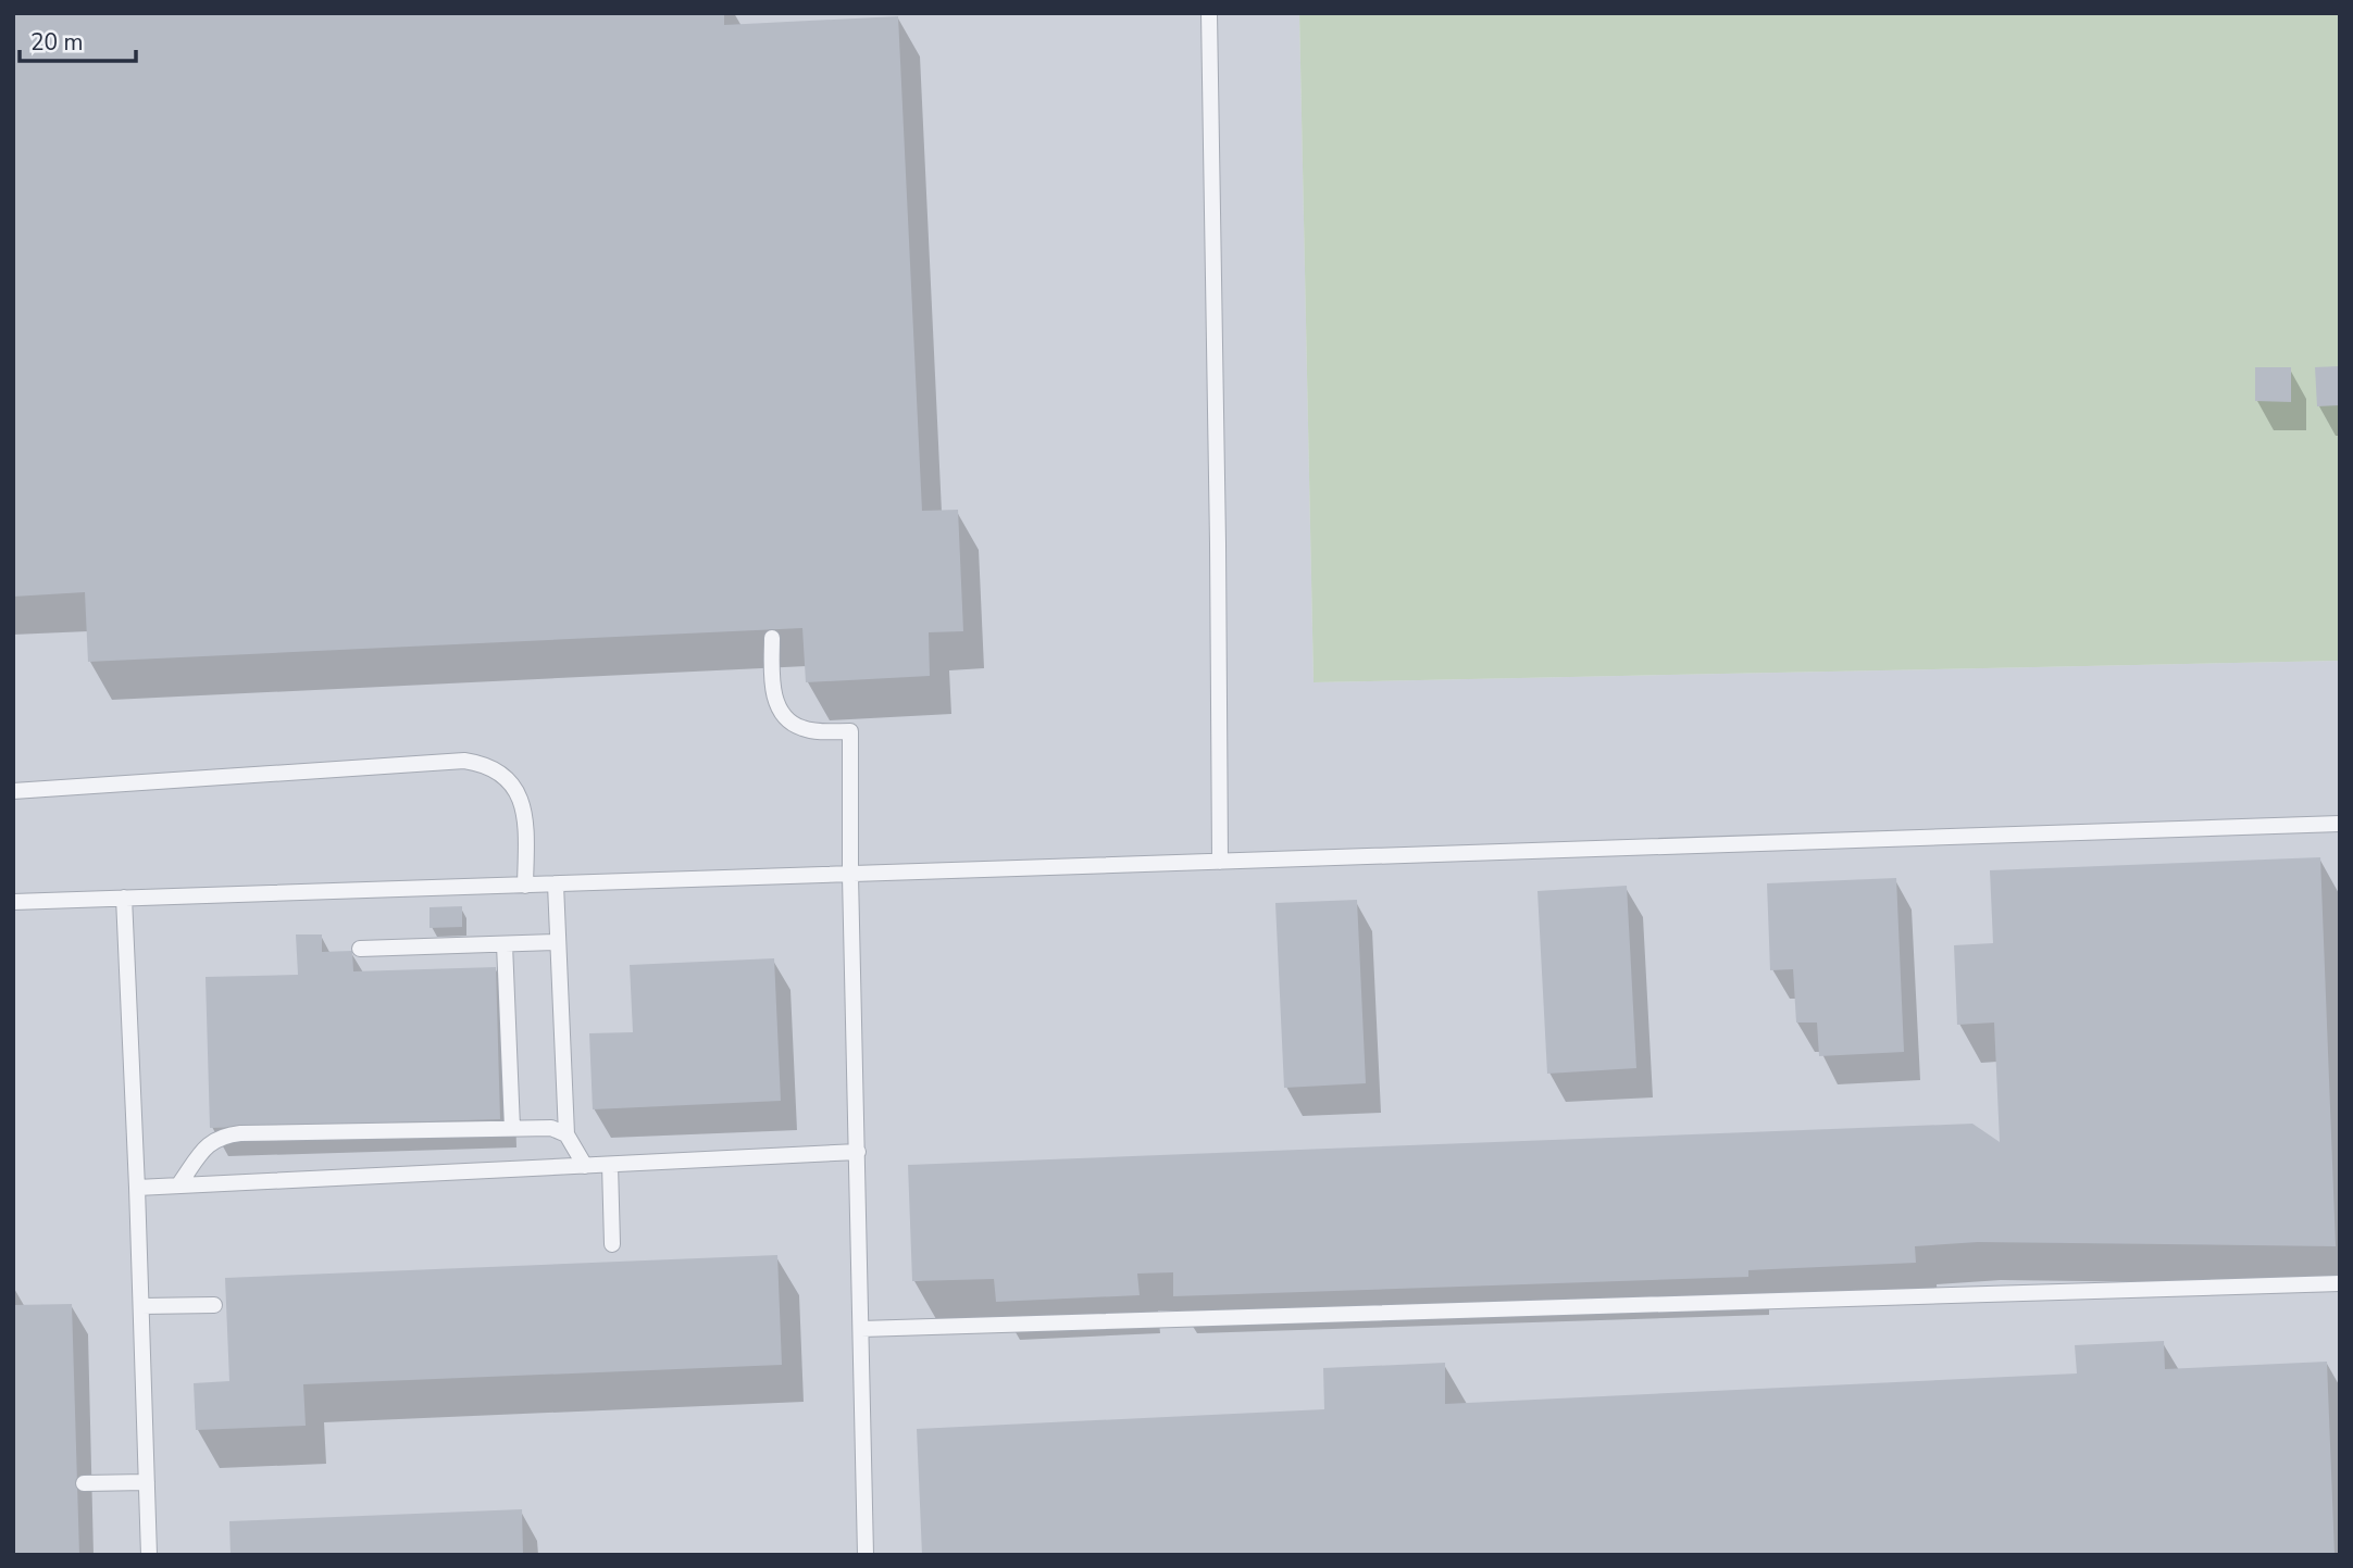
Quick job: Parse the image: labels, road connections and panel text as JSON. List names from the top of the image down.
{
  "scale_bar": "20 m"
}
